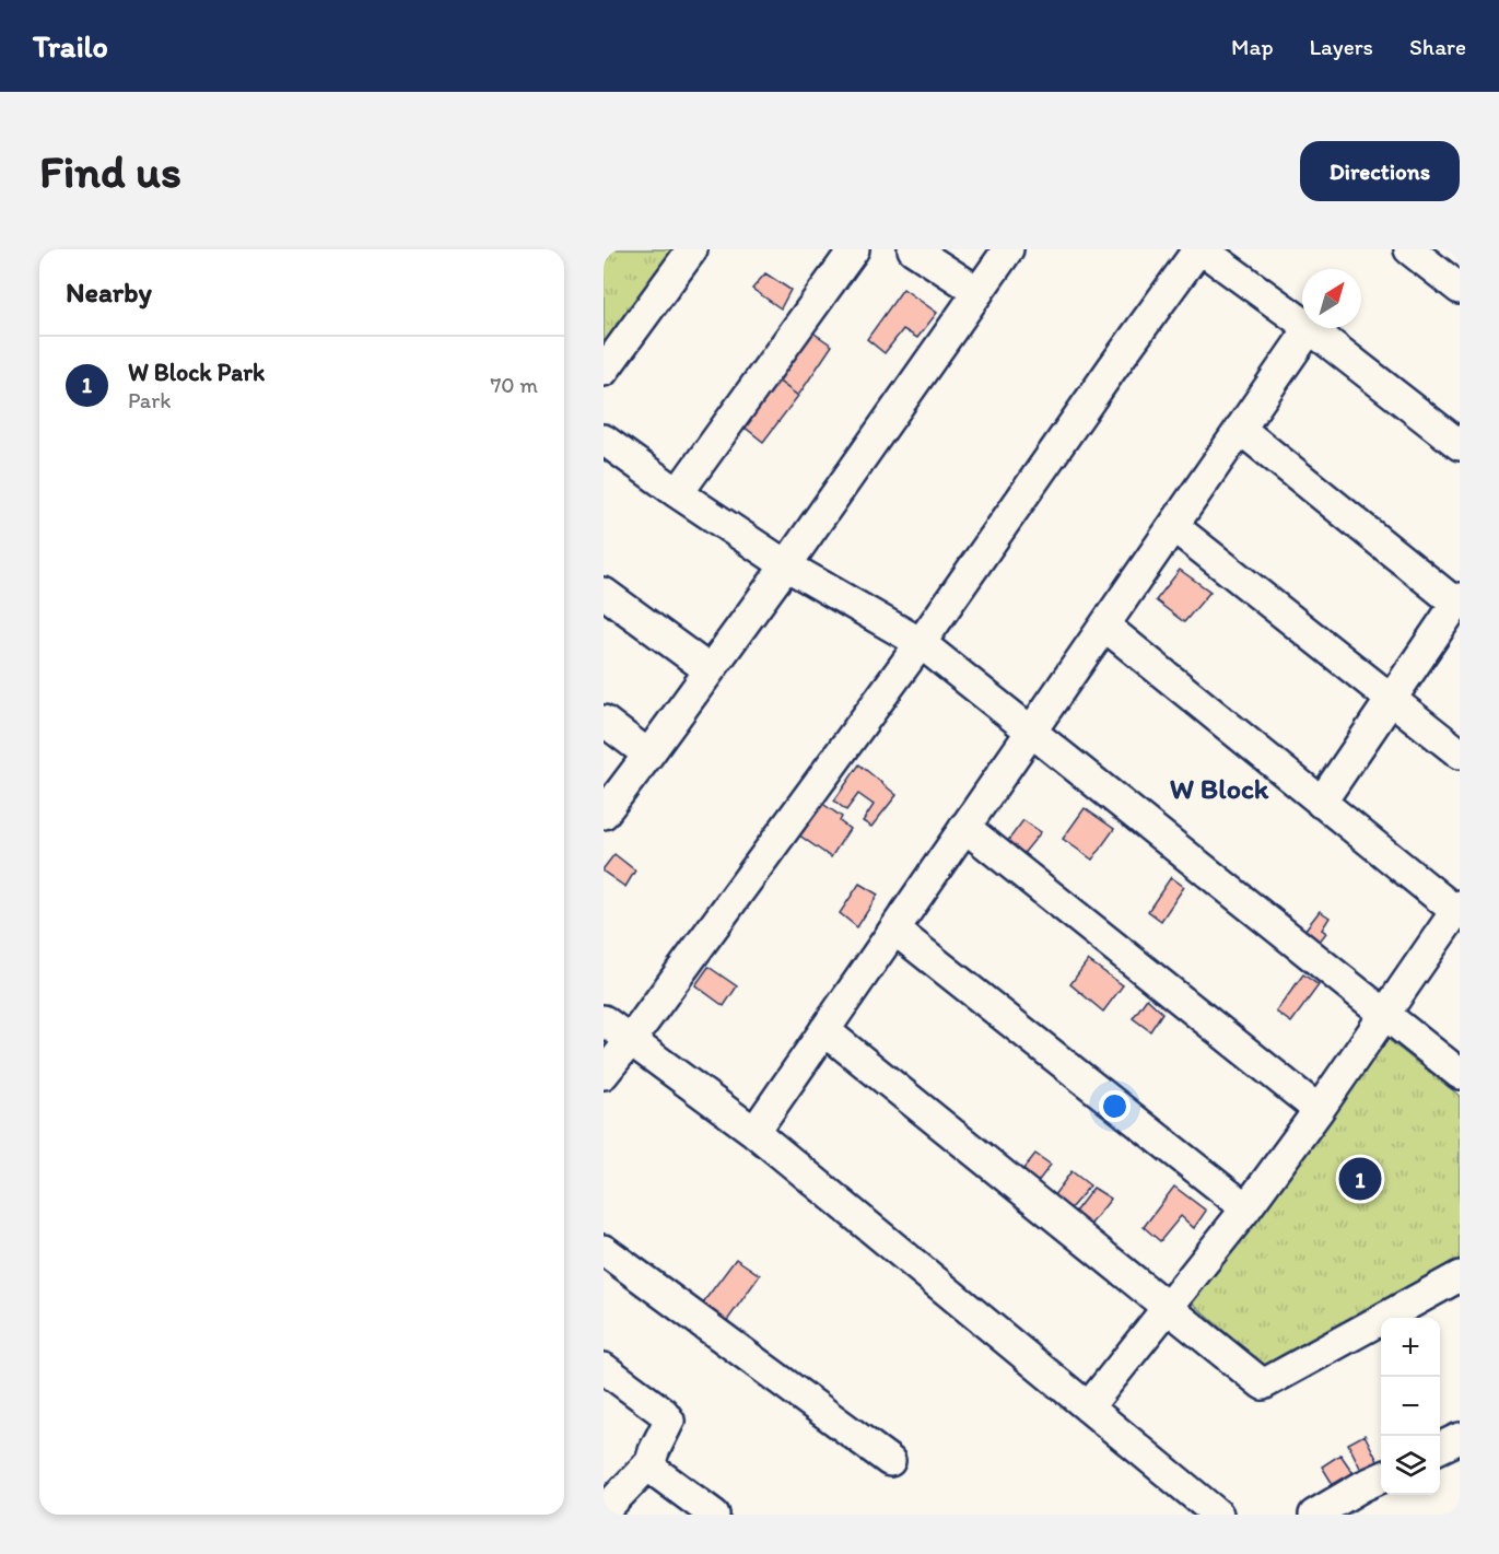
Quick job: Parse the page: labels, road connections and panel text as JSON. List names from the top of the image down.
{
  "districts": ["W Block"],
  "north": "top right",
  "page": {
    "header": "Trailo",
    "nav": ["Map", "Layers", "Share"],
    "buttons": "Directions",
    "title": "Find us",
    "heading": "Nearby",
    "list": [
      {
        "mark": "1",
        "name": "W Block Park",
        "note": "Park",
        "value": "70 m"
      }
    ],
    "pins": "1",
    "map_buttons": ["+", "−"]
  }
}
